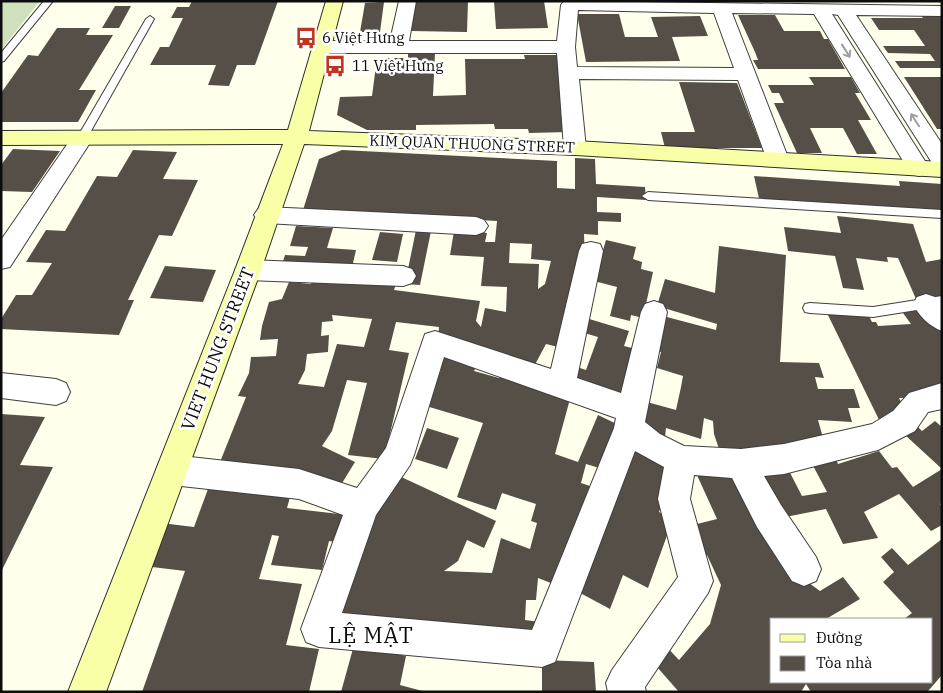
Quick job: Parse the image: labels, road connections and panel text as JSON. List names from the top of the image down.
{
  "streets": {
    "street": ["KIM QUAN THUONG STREET", "VIET HUNG STREET"]
  },
  "crossings": [
    ["KIM QUAN THUONG STREET", "VIET HUNG STREET"]
  ],
  "districts": ["LỆ MẬT"],
  "places": {
    "bus stop": ["6 Việt Hưng", "11 Việt Hưng"]
  },
  "legend": ["Đường", "Tòa nhà"]
}
